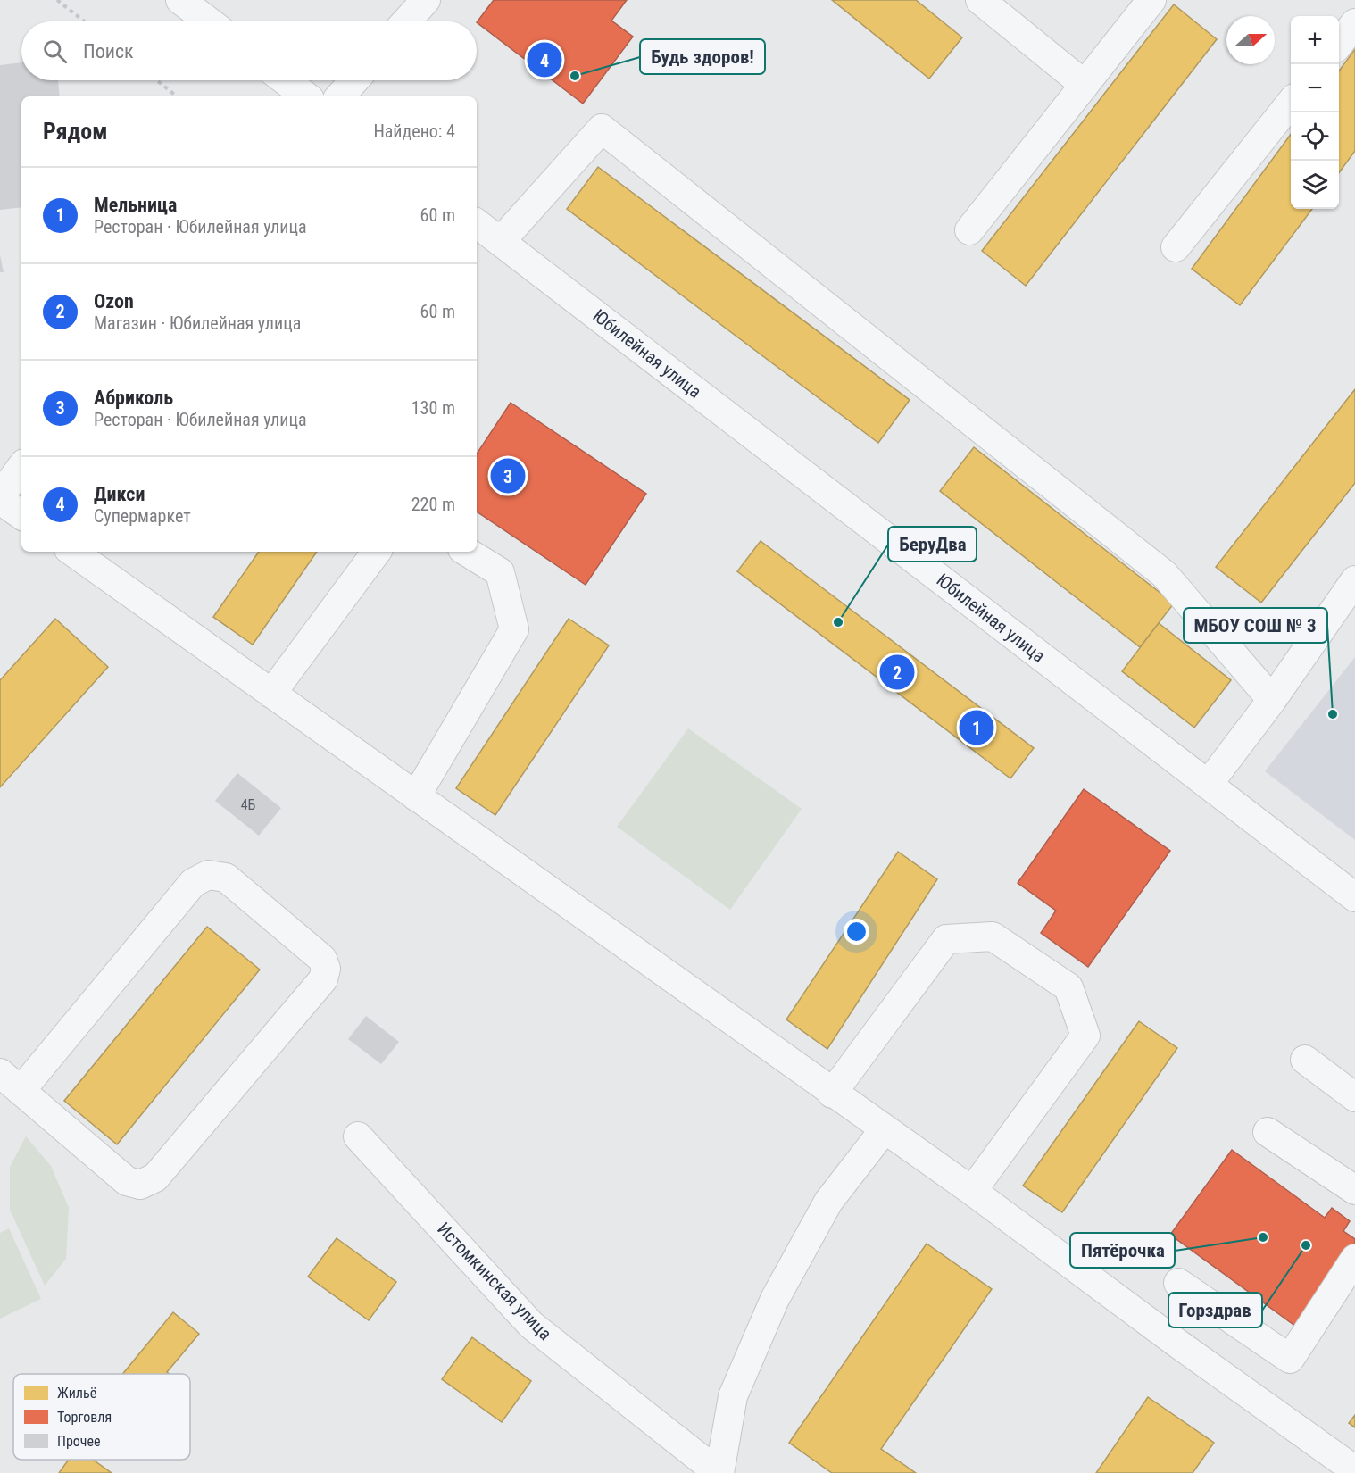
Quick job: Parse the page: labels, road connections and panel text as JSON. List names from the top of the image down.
{
  "streets": {
    "street": ["Юбилейная улица", "Истомкинская улица"]
  },
  "places": [
    "Будь здоров!",
    "БеруДва",
    "МБОУ СОШ № 3",
    "Пятёрочка",
    "Горздрав"
  ],
  "house_numbers": ["4Б"],
  "legend": ["Жильё", "Торговля", "Прочее"],
  "north": "right",
  "page": {
    "map_buttons": ["+", "−"],
    "search": "Поиск",
    "pins": [
      "4",
      "3",
      "2",
      "1"
    ],
    "heading": ["Рядом", "Найдено: 4"],
    "list": [
      {
        "mark": "1",
        "name": "Мельница",
        "note": "Ресторан · Юбилейная улица",
        "value": "60 m"
      },
      {
        "mark": "2",
        "name": "Ozon",
        "note": "Магазин · Юбилейная улица",
        "value": "60 m"
      },
      {
        "mark": "3",
        "name": "Абриколь",
        "note": "Ресторан · Юбилейная улица",
        "value": "130 m"
      },
      {
        "mark": "4",
        "name": "Дикси",
        "note": "Супермаркет",
        "value": "220 m"
      }
    ]
  }
}
